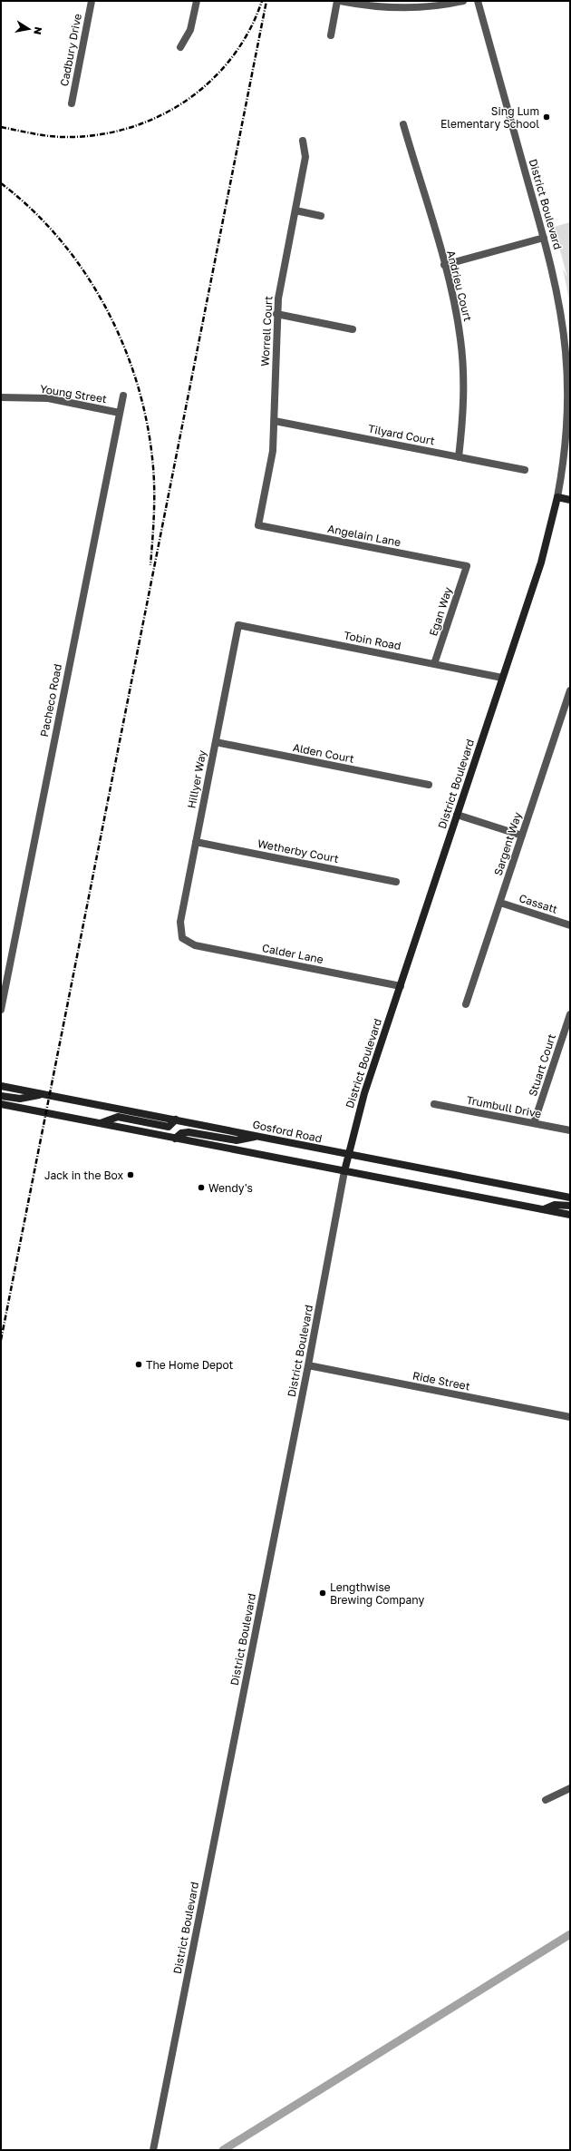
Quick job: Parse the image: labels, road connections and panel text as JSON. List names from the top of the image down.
{
  "streets": {
    "main road": ["District Boulevard", "Gosford Road"],
    "street": [
      "Cadbury Drive",
      "Andrieu Court",
      "Worrell Court",
      "Young Street",
      "Tilyard Court",
      "Angelain Lane",
      "Egan Way",
      "Tobin Road",
      "Pacheco Road",
      "Alden Court",
      "Hillyer Way",
      "Sargent Way",
      "Wetherby Court",
      "Cassatt",
      "Calder Lane",
      "Stuart Court",
      "Trumbull Drive",
      "Ride Street"
    ]
  },
  "crossings": [
    ["District Boulevard", "Tobin Road"],
    ["District Boulevard", "Calder Lane"],
    ["District Boulevard", "Gosford Road"],
    ["District Boulevard", "Ride Street"],
    ["Andrieu Court", "Tilyard Court"],
    ["Worrell Court", "Tilyard Court"],
    ["Worrell Court", "Angelain Lane"],
    ["Young Street", "Pacheco Road"],
    ["Angelain Lane", "Egan Way"],
    ["Egan Way", "Tobin Road"],
    ["Tobin Road", "Hillyer Way"],
    ["Alden Court", "Hillyer Way"],
    ["Hillyer Way", "Wetherby Court"],
    ["Hillyer Way", "Calder Lane"],
    ["Sargent Way", "Cassatt"],
    ["Stuart Court", "Trumbull Drive"]
  ],
  "places": [
    "Sing Lum Elementary School",
    "Jack in the Box",
    "Wendy's",
    "The Home Depot",
    "Lengthwise Brewing Company"
  ],
  "north": "right"
}
